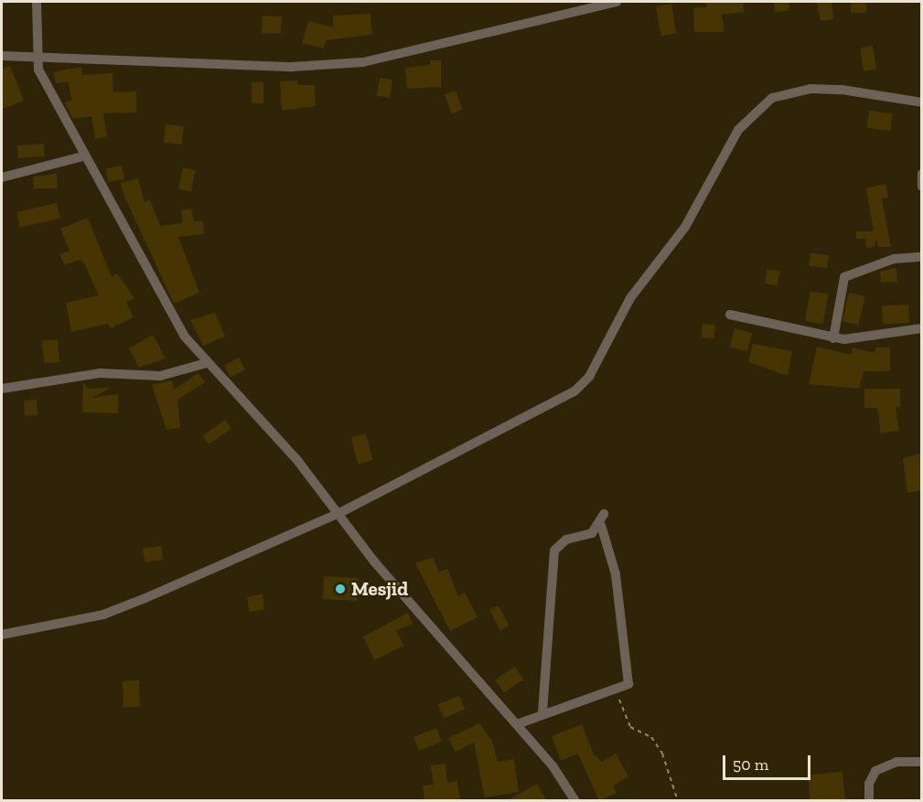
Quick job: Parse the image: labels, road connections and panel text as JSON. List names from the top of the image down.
{
  "places": ["Mesjid"],
  "scale_bar": "50 m"
}
